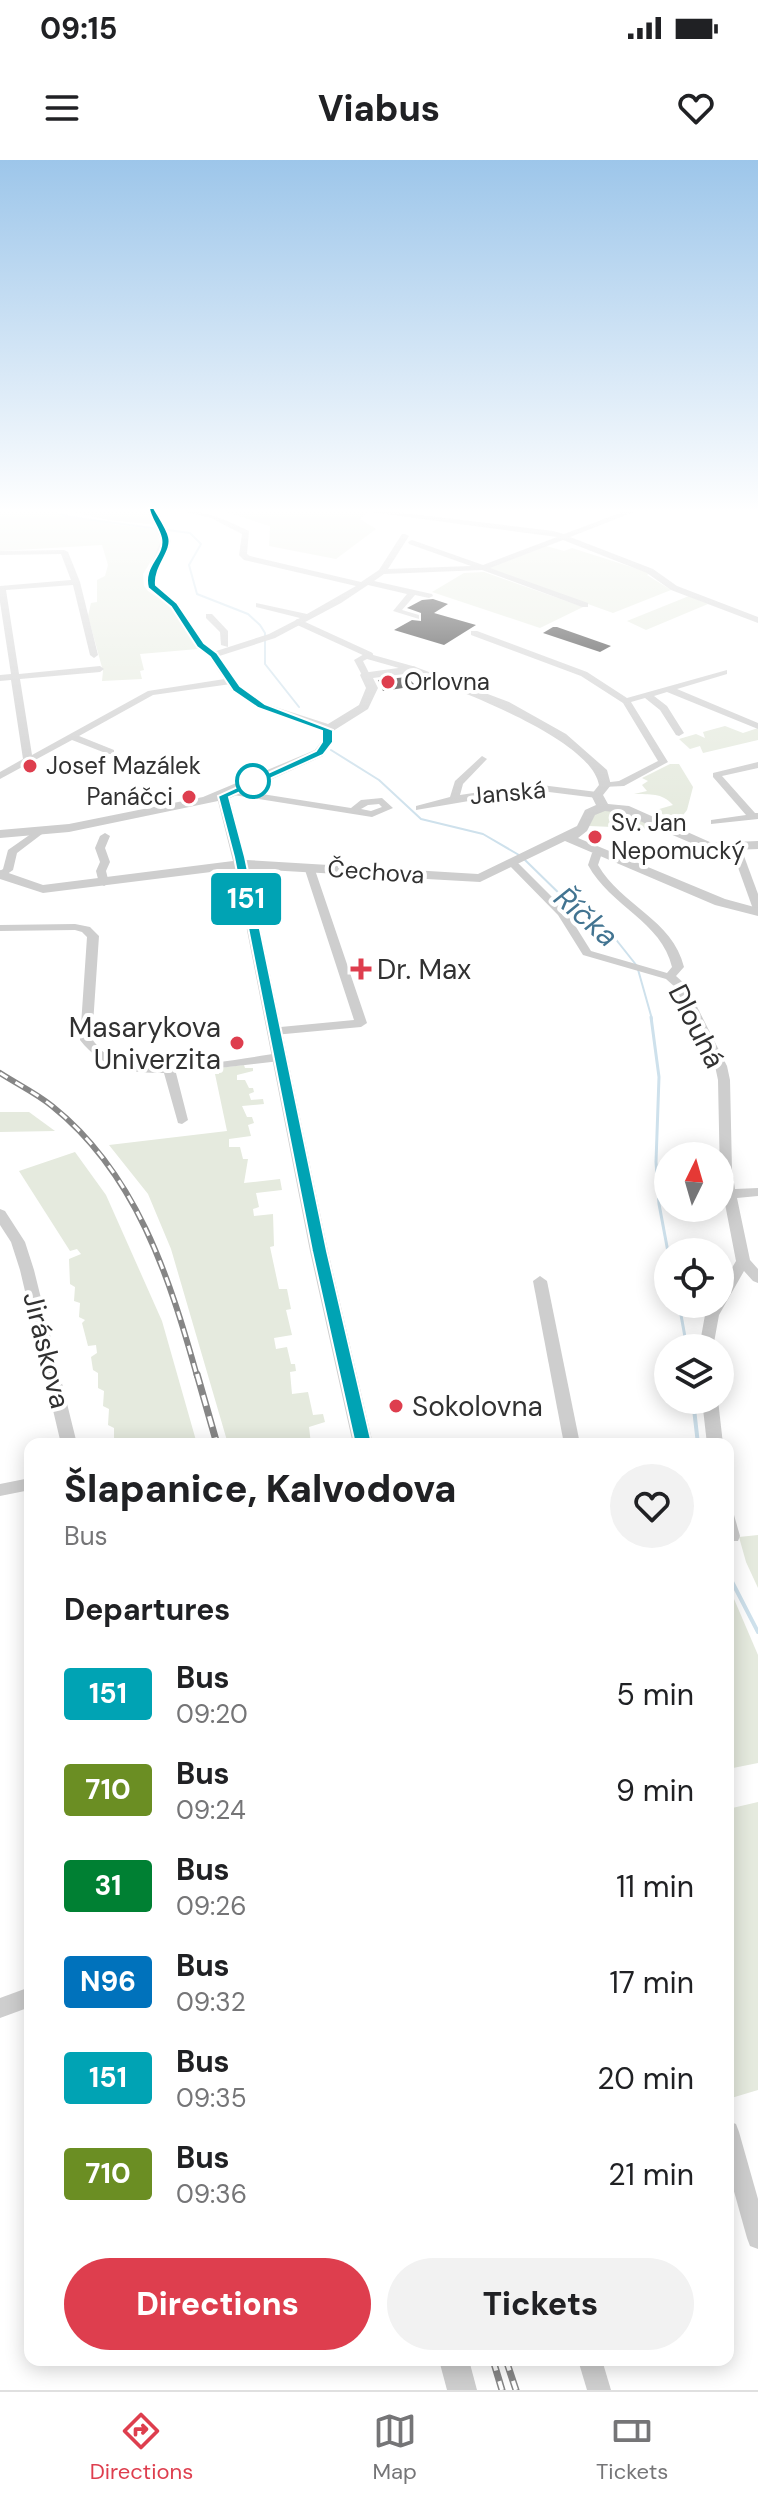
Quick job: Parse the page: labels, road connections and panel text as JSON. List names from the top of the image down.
{
  "streets": {
    "street": [
      "Janská",
      "Čechova",
      "Dlouhá",
      "Jiráskova"
    ]
  },
  "crossings": [
    ["Janská", "Čechova"]
  ],
  "water": ["Říčka"],
  "places": {
    "other": [
      "Orlovna",
      "Josef Mazálek",
      "Panáčci",
      "Sv. Jan Nepomucký",
      "Masarykova Univerzita",
      "Sokolovna"
    ],
    "health": ["Dr. Max"]
  },
  "lines": ["bus line 151"],
  "north": "top",
  "page": {
    "status": "09:15",
    "header": "Viabus",
    "on_map": "151",
    "heading": [
      ["Šlapanice, Kalvodova", "Bus"],
      "Departures"
    ],
    "list": [
      {
        "mark": "151",
        "name": "Bus",
        "note": "09:20",
        "value": "5 min"
      },
      {
        "mark": "710",
        "name": "Bus",
        "note": "09:24",
        "value": "9 min"
      },
      {
        "mark": "31",
        "name": "Bus",
        "note": "09:26",
        "value": "11 min"
      },
      {
        "mark": "N96",
        "name": "Bus",
        "note": "09:32",
        "value": "17 min"
      },
      {
        "mark": "151",
        "name": "Bus",
        "note": "09:35",
        "value": "20 min"
      },
      {
        "mark": "710",
        "name": "Bus",
        "note": "09:36",
        "value": "21 min"
      }
    ],
    "buttons": ["Directions", "Tickets"],
    "tabs": ["Directions", "Map", "Tickets"]
  }
}
